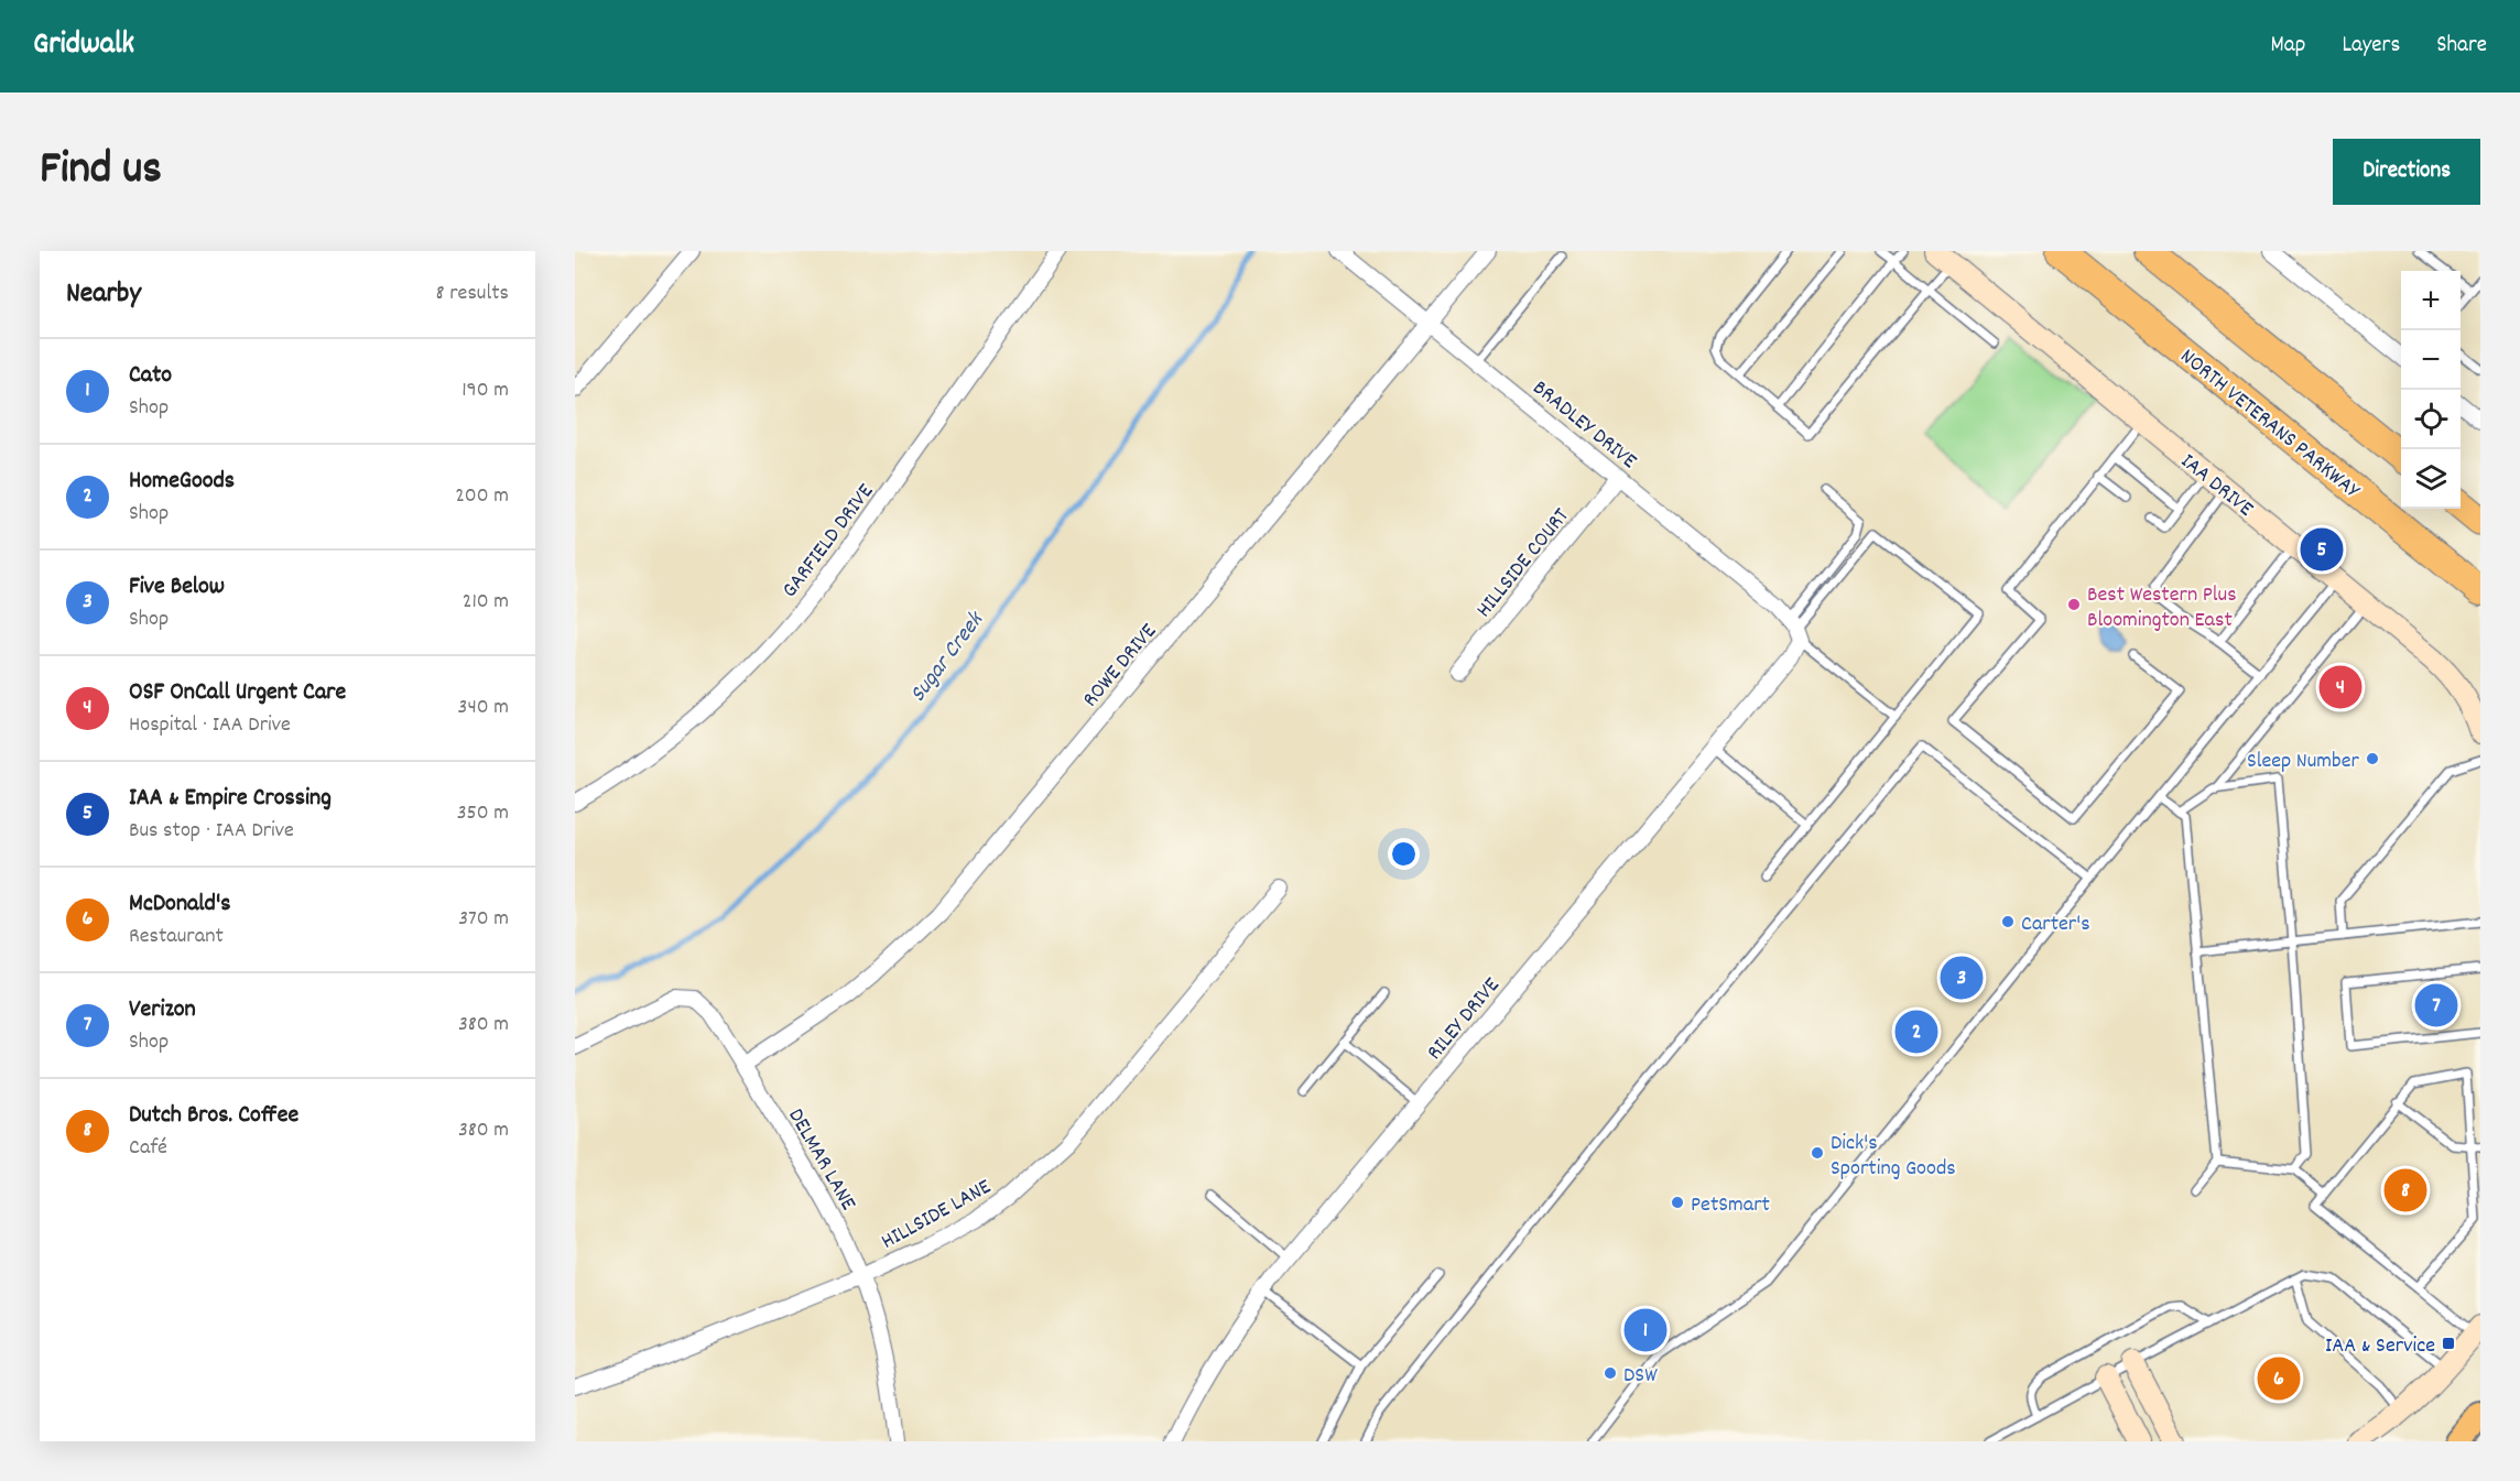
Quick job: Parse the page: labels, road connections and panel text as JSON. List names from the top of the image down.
{
  "streets": {
    "highway": ["NORTH VETERANS PARKWAY"],
    "street": [
      "BRADLEY DRIVE",
      "IAA DRIVE",
      "GARFIELD DRIVE",
      "HILLSIDE COURT",
      "ROWE DRIVE",
      "RILEY DRIVE",
      "DELMAR LANE",
      "HILLSIDE LANE"
    ]
  },
  "crossings": [
    ["BRADLEY DRIVE", "HILLSIDE COURT"],
    ["BRADLEY DRIVE", "ROWE DRIVE"],
    ["BRADLEY DRIVE", "RILEY DRIVE"],
    ["ROWE DRIVE", "DELMAR LANE"],
    ["DELMAR LANE", "HILLSIDE LANE"]
  ],
  "water": ["Sugar Creek"],
  "places": {
    "other": [
      "Best Western Plus Bloomington East",
      "Sleep Number",
      "Carter's",
      "Dick's Sporting Goods",
      "PetSmart",
      "DSW"
    ],
    "transit": ["IAA & Service"]
  },
  "page": {
    "header": "Gridwalk",
    "nav": ["Map", "Layers", "Share"],
    "title": "Find us",
    "buttons": "Directions",
    "heading": ["Nearby", "8 results"],
    "map_buttons": ["+", "−"],
    "list": [
      {
        "mark": "1",
        "name": "Cato",
        "note": "Shop",
        "value": "190 m"
      },
      {
        "mark": "2",
        "name": "HomeGoods",
        "note": "Shop",
        "value": "200 m"
      },
      {
        "mark": "3",
        "name": "Five Below",
        "note": "Shop",
        "value": "210 m"
      },
      {
        "mark": "4",
        "name": "OSF OnCall Urgent Care",
        "note": "Hospital · IAA Drive",
        "value": "340 m"
      },
      {
        "mark": "5",
        "name": "IAA & Empire Crossing",
        "note": "Bus stop · IAA Drive",
        "value": "350 m"
      },
      {
        "mark": "6",
        "name": "McDonald's",
        "note": "Restaurant",
        "value": "370 m"
      },
      {
        "mark": "7",
        "name": "Verizon",
        "note": "Shop",
        "value": "380 m"
      },
      {
        "mark": "8",
        "name": "Dutch Bros. Coffee",
        "note": "Café",
        "value": "380 m"
      }
    ],
    "pins": [
      "5",
      "4",
      "3",
      "7",
      "2",
      "8",
      "1",
      "6"
    ]
  }
}
